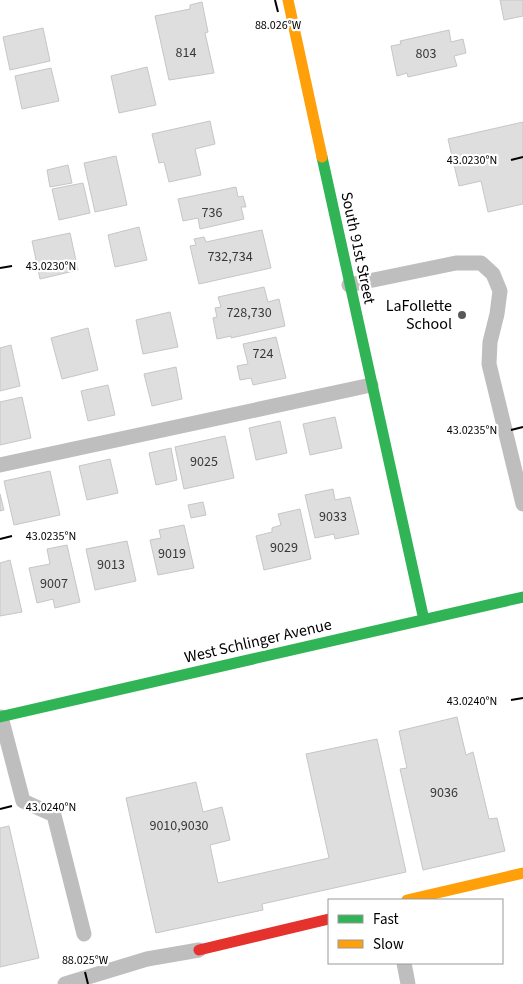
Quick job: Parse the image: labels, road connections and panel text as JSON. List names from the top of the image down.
{
  "streets": {
    "street": ["South 91st Street", "West Schlinger Avenue"]
  },
  "crossings": [
    ["South 91st Street", "West Schlinger Avenue"]
  ],
  "places": ["LaFollette School"],
  "house_numbers": [
    "814",
    "803",
    "736",
    "732,734",
    "728,730",
    "724",
    "9025",
    "9033",
    "9029",
    "9019",
    "9013",
    "9007",
    "9036",
    "9010,9030"
  ],
  "legend": ["Fast", "Slow"],
  "coordinates": [
    "88.026°W",
    "43.0230°N",
    "43.0235°N",
    "43.0240°N",
    "88.025°W"
  ]
}
